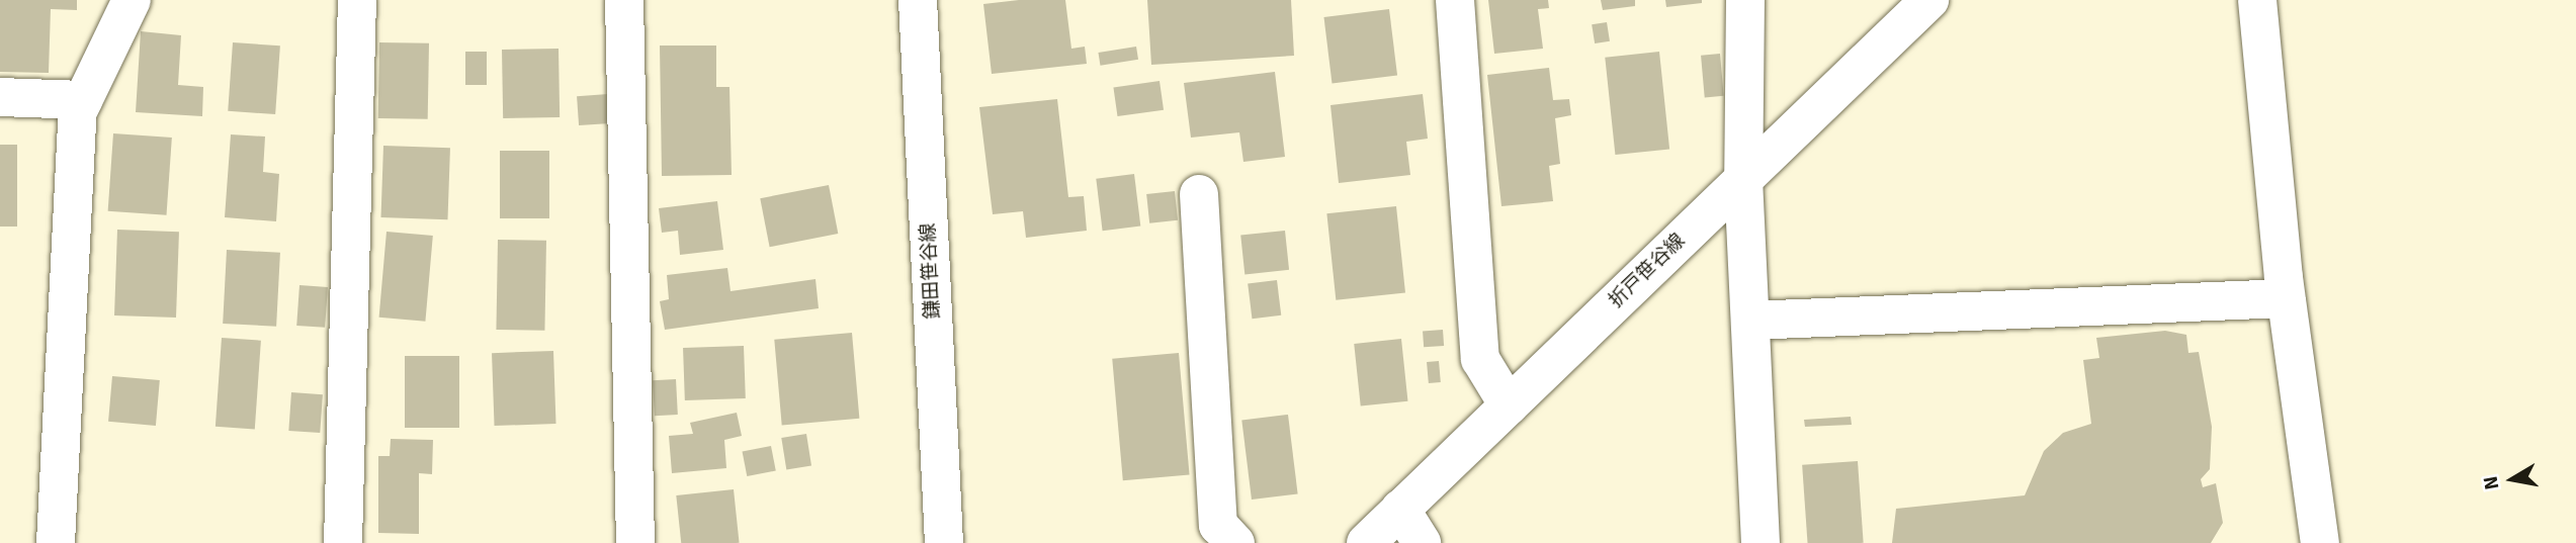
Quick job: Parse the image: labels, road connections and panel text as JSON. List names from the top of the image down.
{
  "streets": {
    "street": ["鎌田笹谷線", "折戸笹谷線"]
  },
  "north": "left"
}
